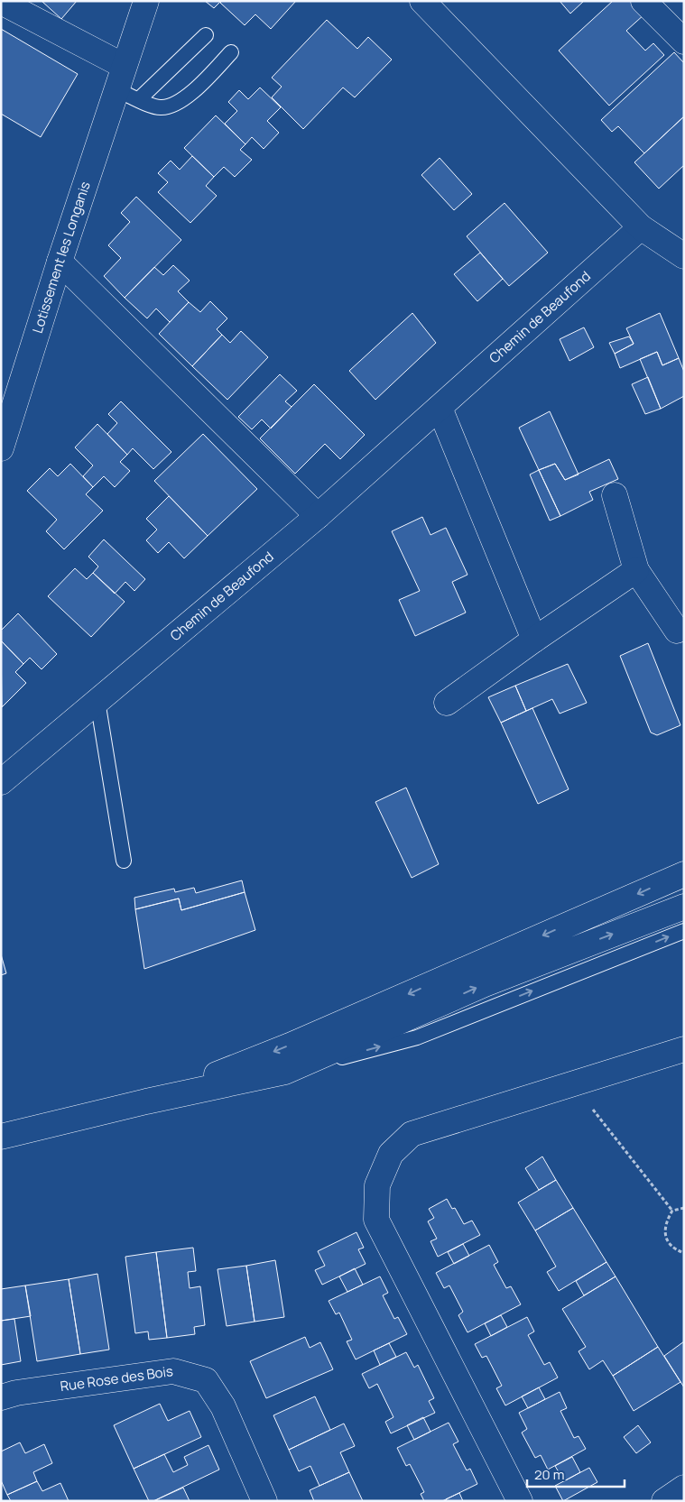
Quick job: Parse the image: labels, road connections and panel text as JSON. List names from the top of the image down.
{
  "streets": {
    "street": ["Lotissement les Longanis", "Chemin de Beaufond", "Rue Rose des Bois"]
  },
  "scale_bar": "20 m"
}
